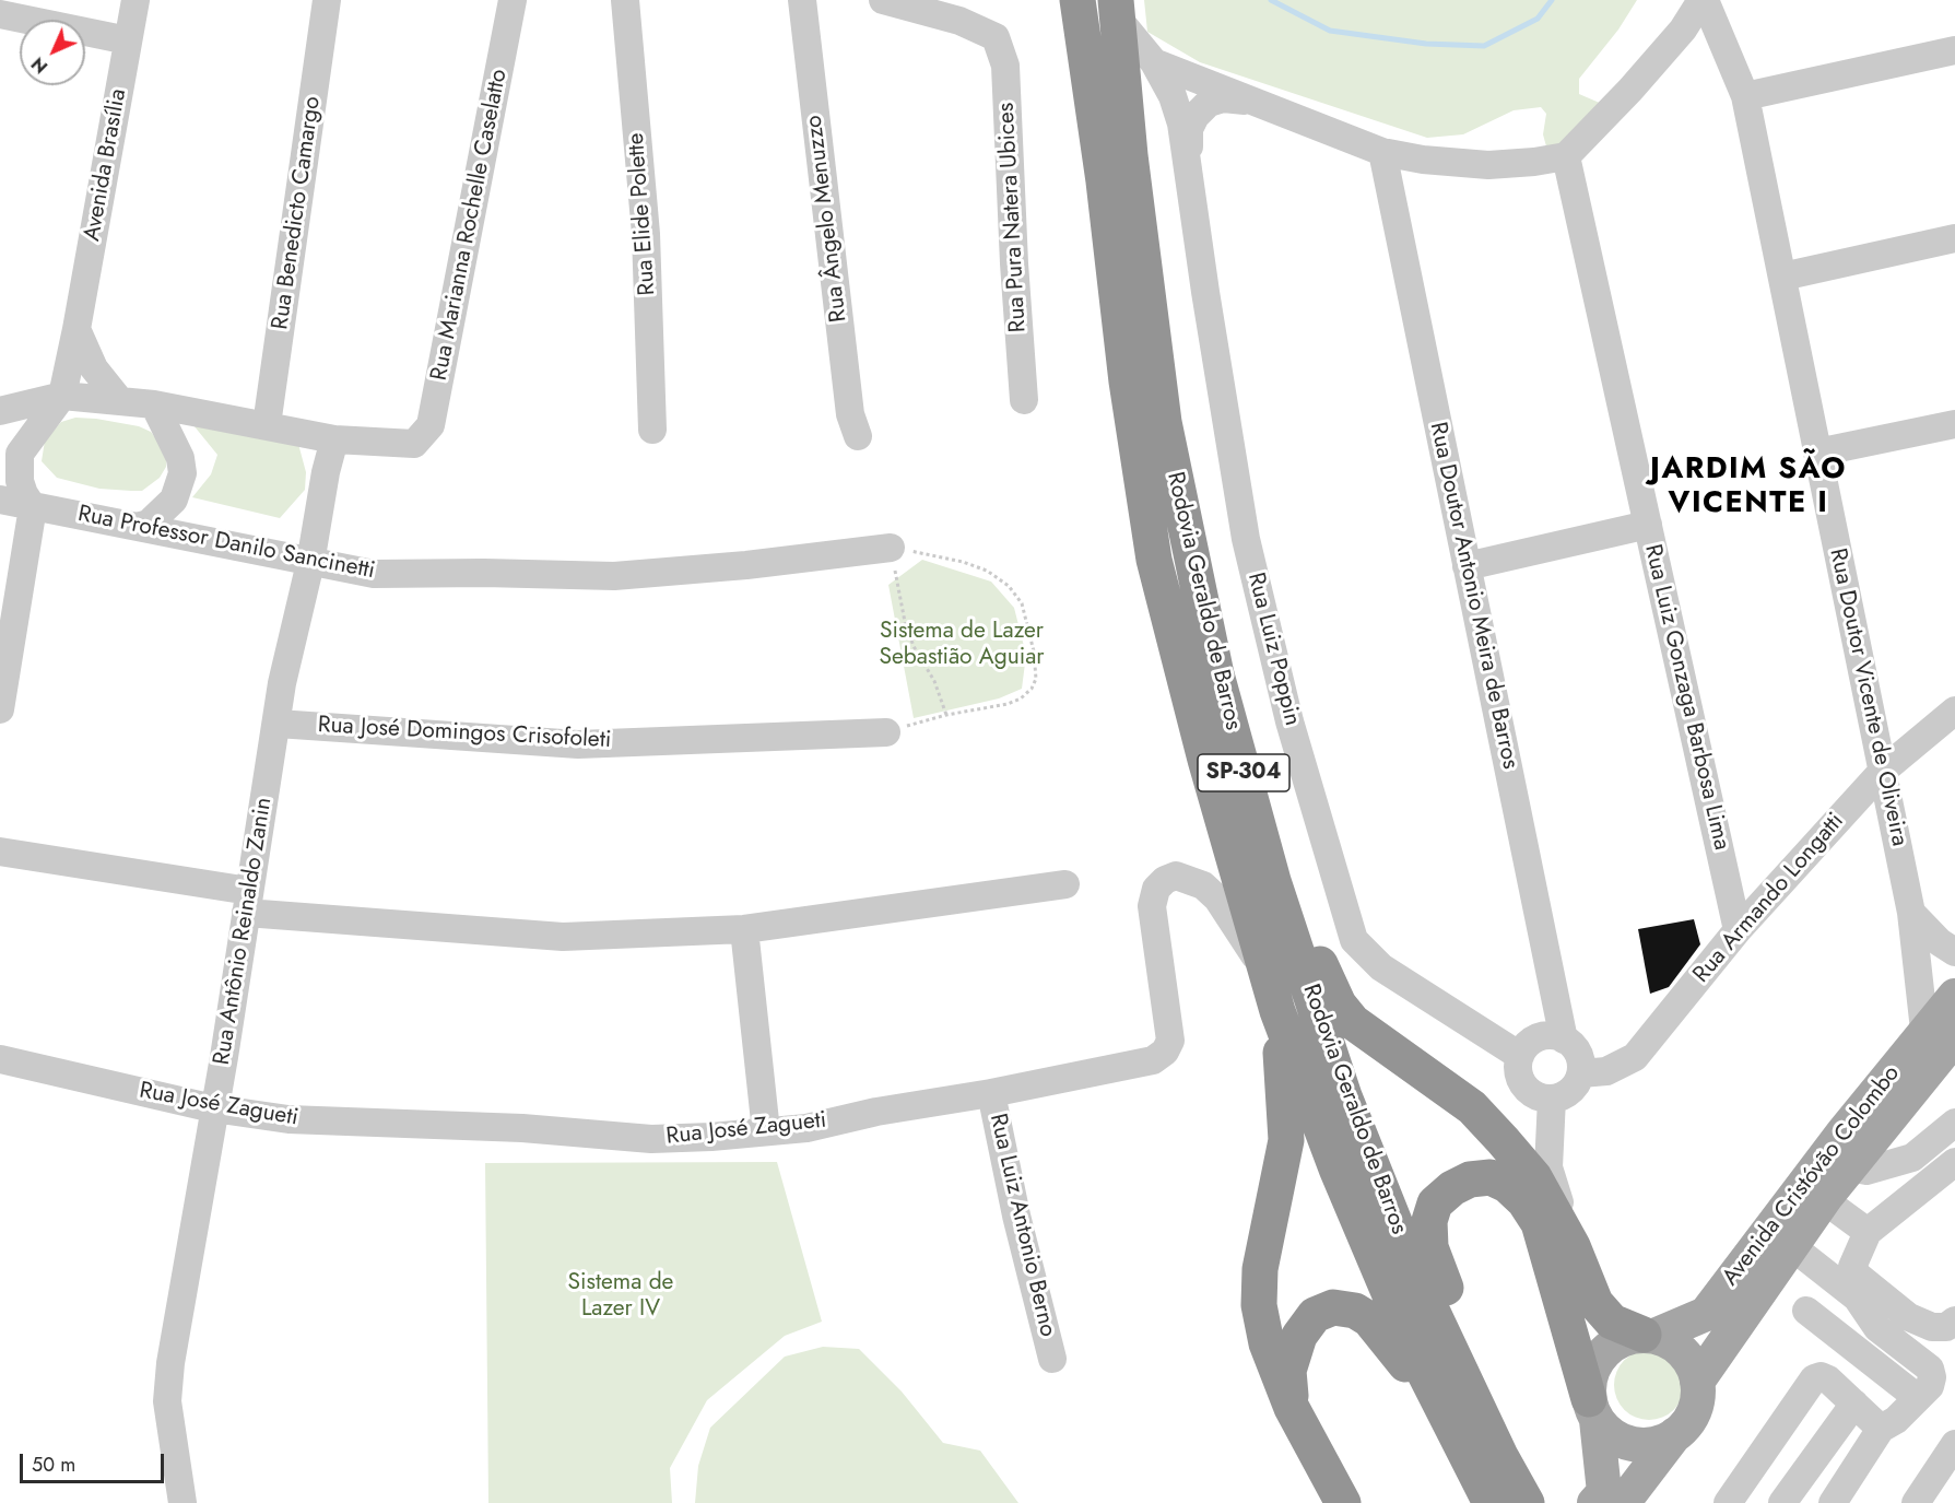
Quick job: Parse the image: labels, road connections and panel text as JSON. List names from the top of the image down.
{
  "streets": {
    "highway": ["Rodovia Geraldo de Barros", "SP-304"],
    "main road": ["Avenida Cristóvão Colombo"],
    "street": [
      "Avenida Brasília",
      "Rua Benedicto Camargo",
      "Rua Elide Polette",
      "Rua Pura Natera Ubices",
      "Rua Ângelo Menuzzo",
      "Rua Marianna Rochelle Caselatto",
      "Rua Professor Danilo Sancinetti",
      "Rua Doutor Antonio Meira de Barros",
      "Rua Luiz Poppin",
      "Rua Luiz Gonzaga Barbosa Lima",
      "Rua Doutor Vicente de Oliveira",
      "Rua José Domingos Crisofoleti",
      "Rua Armando Longatti",
      "Rua Antônio Reinaldo Zanin",
      "Rua José Zagueti",
      "Rua Luiz Antonio Berno"
    ]
  },
  "crossings": [
    ["Avenida Brasília", "Rua Professor Danilo Sancinetti"],
    ["Rua Marianna Rochelle Caselatto", "Rua Antônio Reinaldo Zanin"],
    ["Rua Professor Danilo Sancinetti", "Rua Antônio Reinaldo Zanin"],
    ["Rua Doutor Antonio Meira de Barros", "Rua Luiz Poppin"],
    ["Rua Doutor Antonio Meira de Barros", "Rua Armando Longatti"],
    ["Rodovia Geraldo de Barros", "Rua Luiz Poppin"],
    ["Rodovia Geraldo de Barros", "Rua José Zagueti"],
    ["Rua Luiz Poppin", "Rua Armando Longatti"],
    ["Rua Luiz Gonzaga Barbosa Lima", "Rua Armando Longatti"],
    ["Rua Doutor Vicente de Oliveira", "Rua Armando Longatti"],
    ["Rua Doutor Vicente de Oliveira", "Avenida Cristóvão Colombo"],
    ["Rua José Domingos Crisofoleti", "Rua Antônio Reinaldo Zanin"],
    ["Rua Antônio Reinaldo Zanin", "Rua José Zagueti"],
    ["Rua José Zagueti", "Rua Luiz Antonio Berno"]
  ],
  "districts": ["JARDIM SÃO VICENTE I"],
  "parks": ["Sistema de Lazer Sebastião Aguiar", "Sistema de Lazer IV"],
  "scale_bar": "50 m",
  "north": "bottom left"
}
